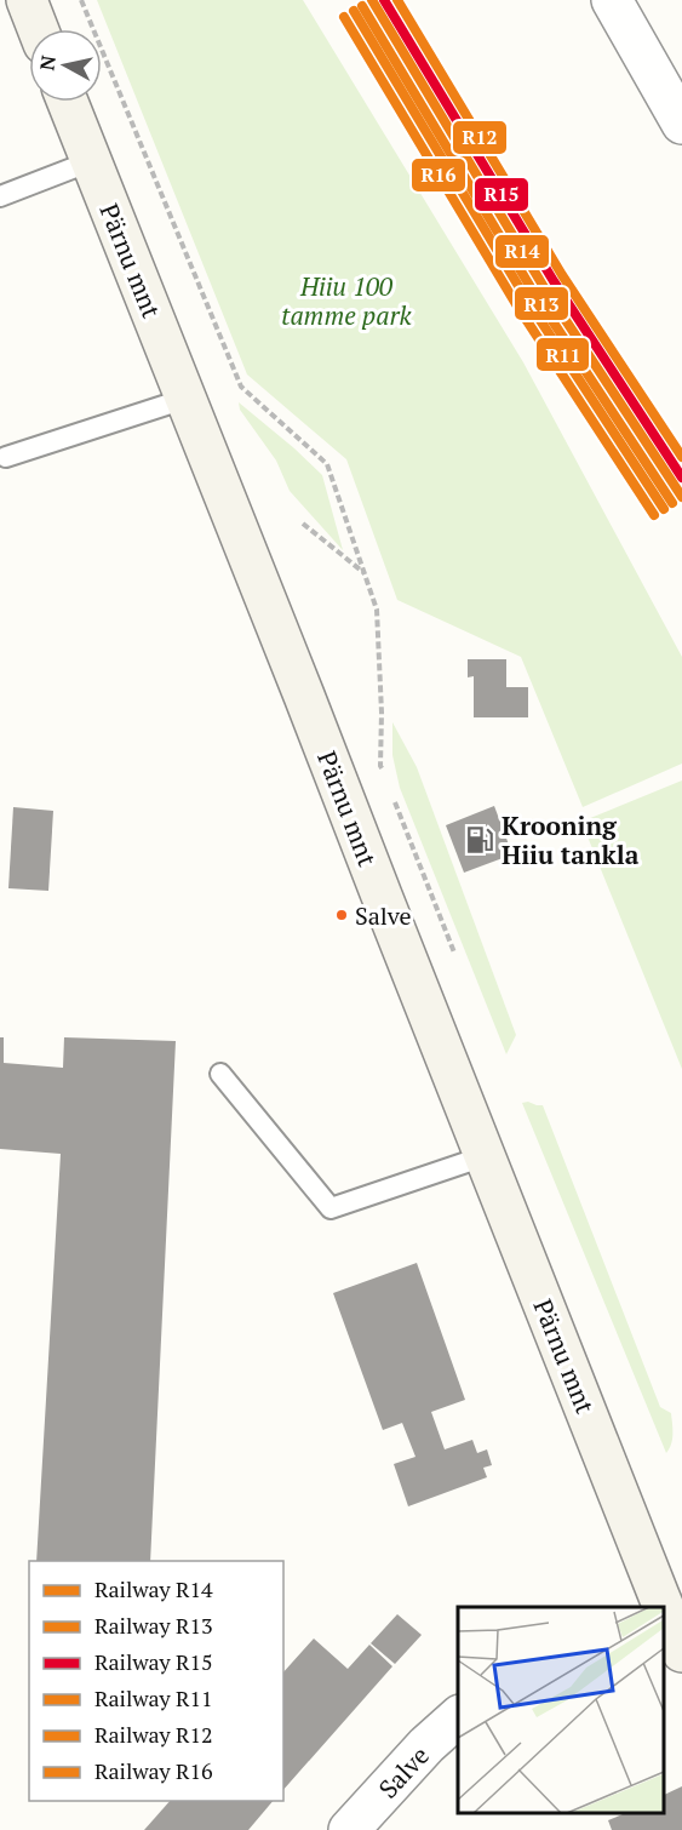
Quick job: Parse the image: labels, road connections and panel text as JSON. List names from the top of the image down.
{
  "streets": {
    "main road": ["Pärnu mnt"],
    "street": ["Salve"]
  },
  "parks": ["Hiiu 100 tamme park"],
  "places": {
    "fuel station": ["Krooning Hiiu tankla"],
    "other": ["Salve"]
  },
  "lines": [
    "rail line R14",
    "rail line R15",
    "rail line R12",
    "rail line R13",
    "rail line R11",
    "rail line R16"
  ],
  "legend": [
    "Railway R14",
    "Railway R13",
    "Railway R15",
    "Railway R11",
    "Railway R12",
    "Railway R16"
  ],
  "north": "left"
}
